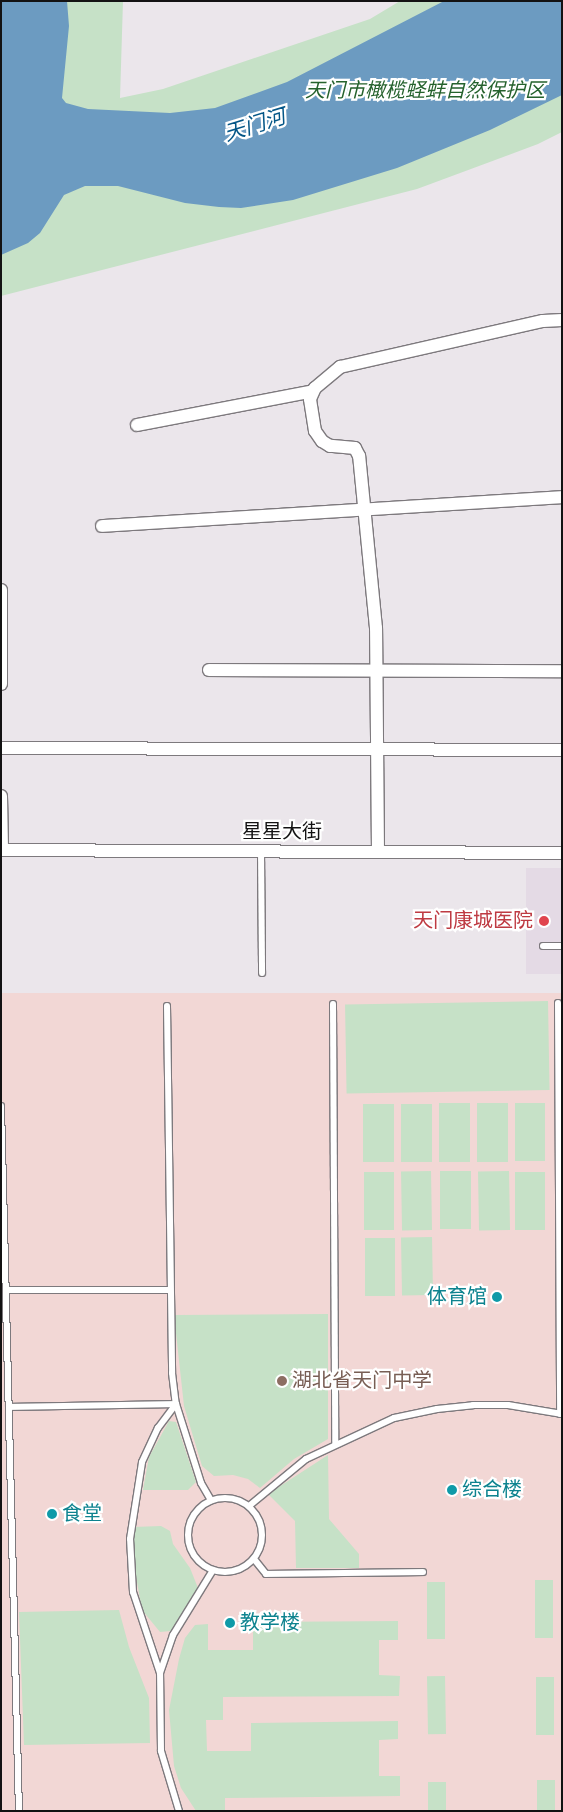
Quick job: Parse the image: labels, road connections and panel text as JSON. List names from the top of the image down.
{
  "streets": {
    "street": ["星星大街"]
  },
  "water": ["天门河"],
  "parks": ["天门市橄榄蛏蚌自然保护区"],
  "places": [
    "天门康城医院",
    "体育馆",
    "湖北省天门中学",
    "综合楼",
    "食堂",
    "教学楼"
  ]
}
